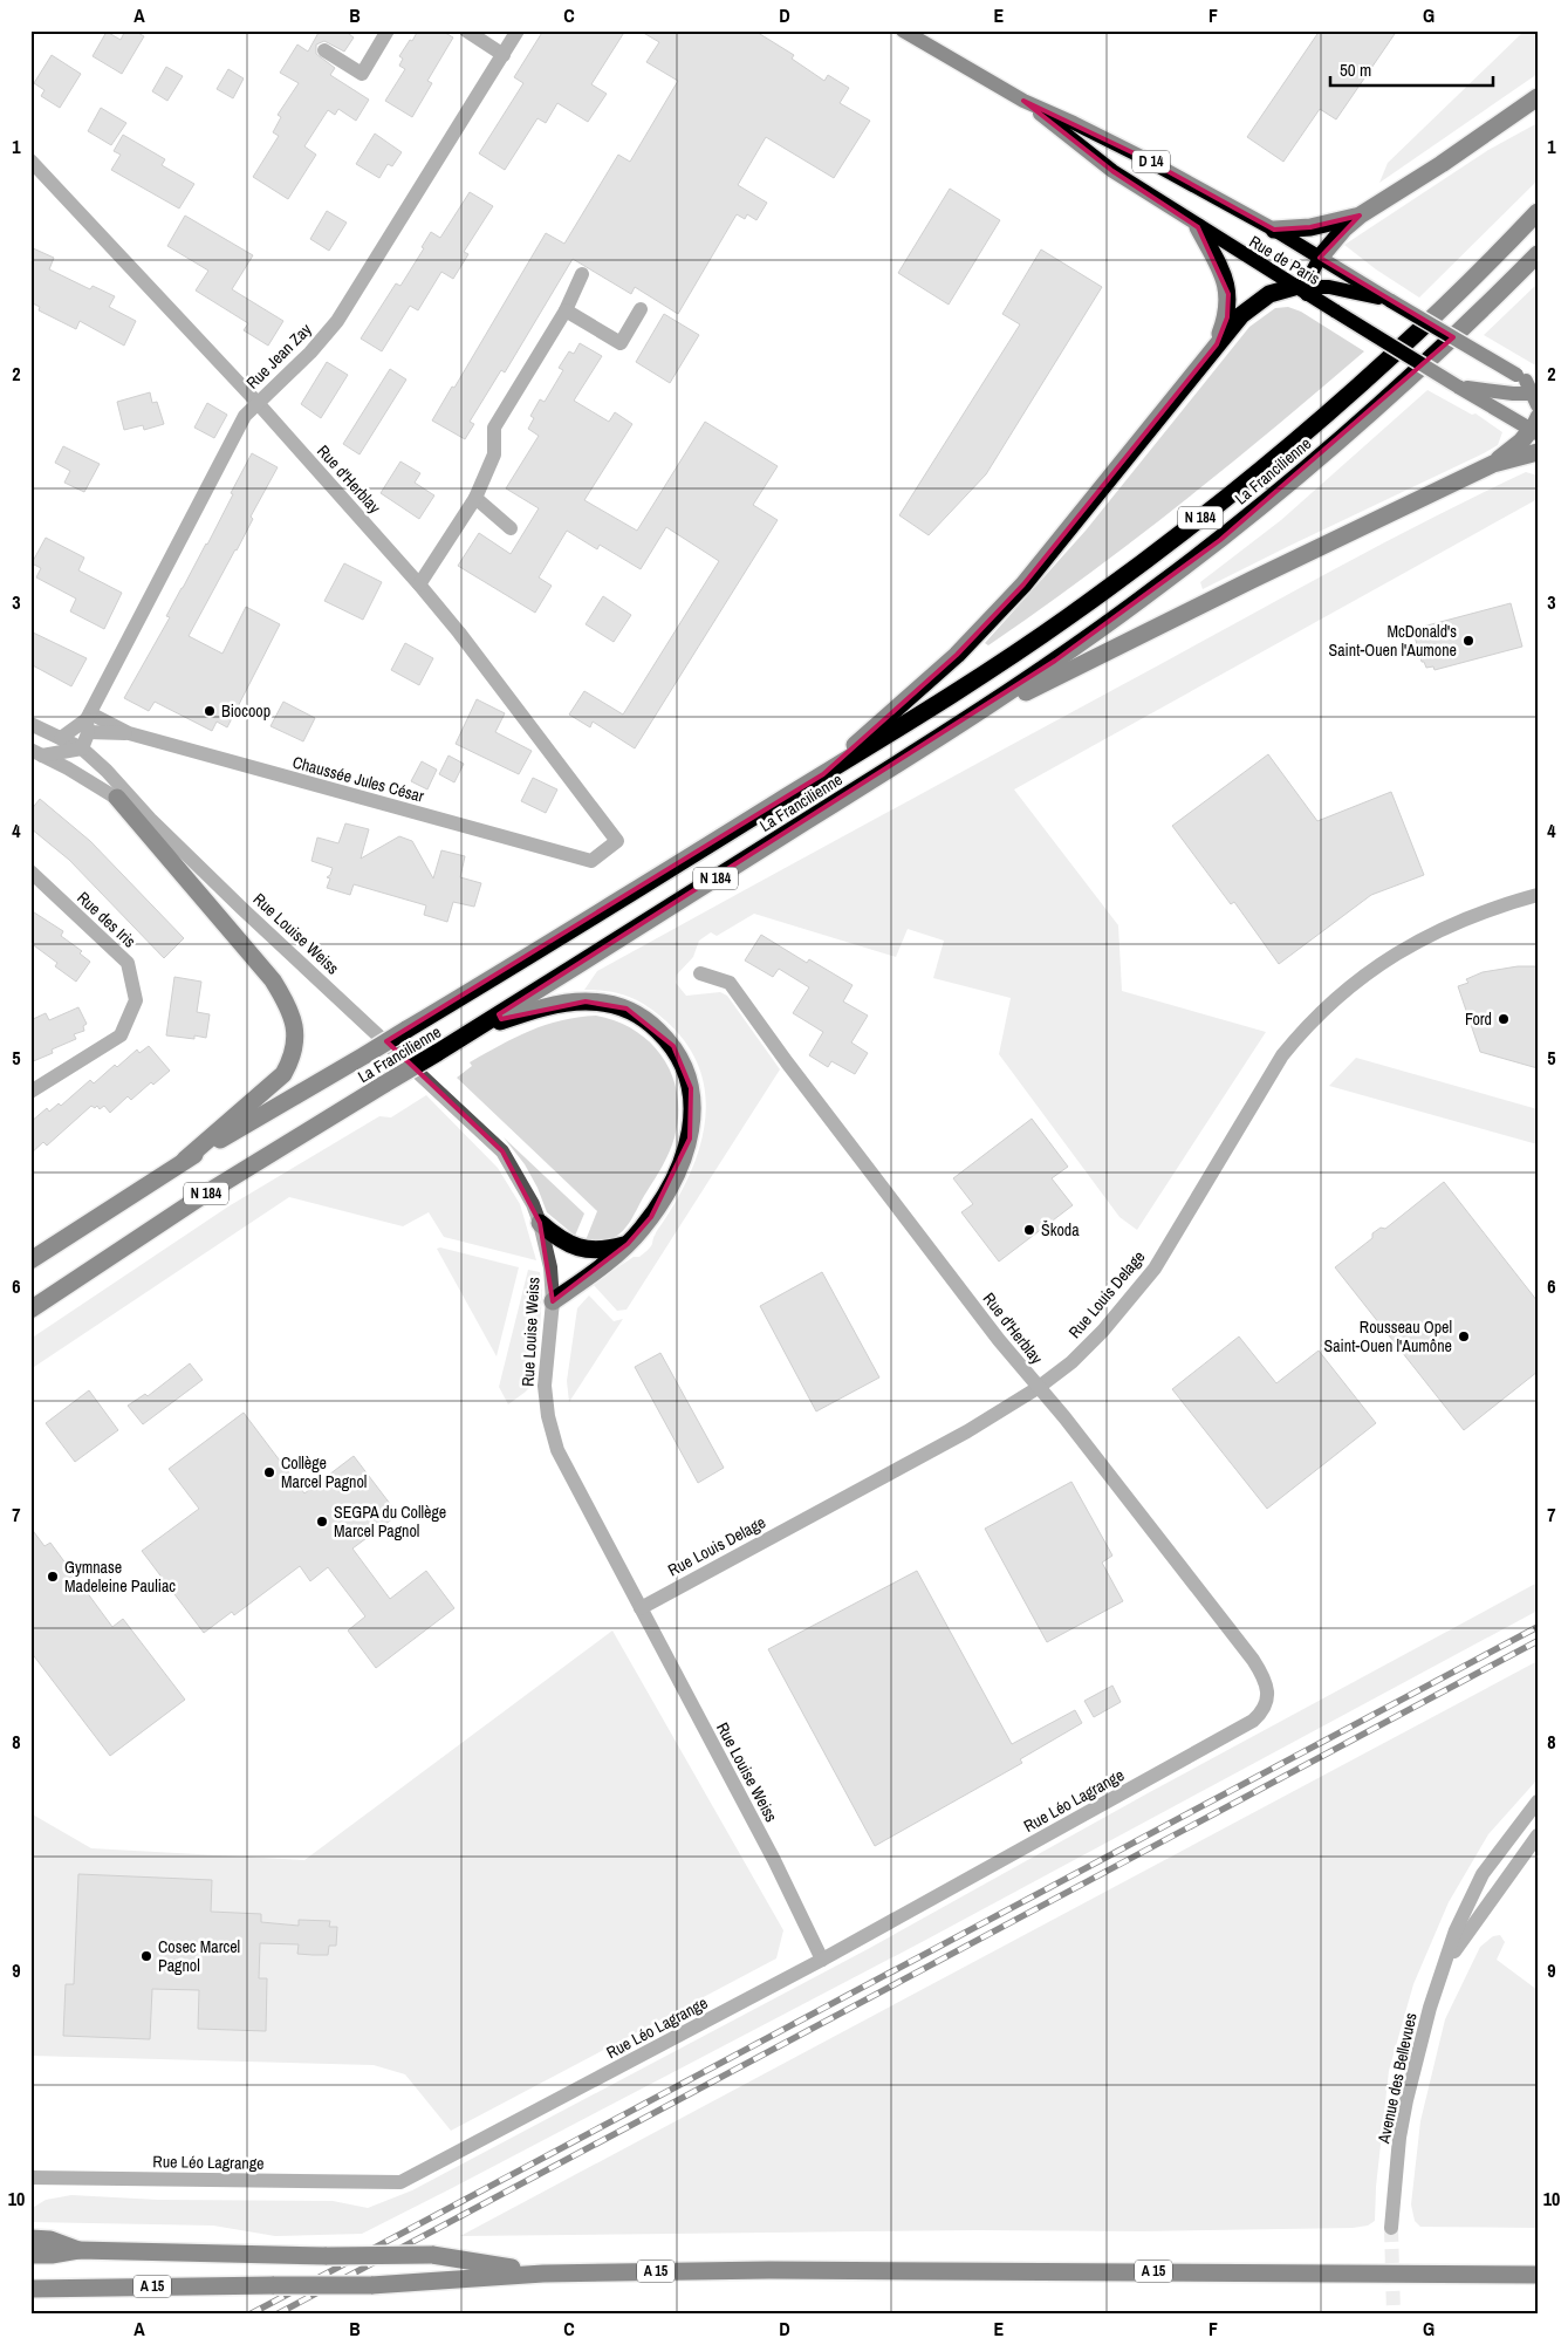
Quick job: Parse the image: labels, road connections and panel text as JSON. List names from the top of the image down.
{
  "streets": {
    "highway": ["La Francilienne", "N 184", "A 15"],
    "main road": ["D 14", "Rue de Paris"],
    "street": [
      "Rue Jean Zay",
      "Rue d'Herblay",
      "Chaussée Jules César",
      "Rue des Iris",
      "Rue Louise Weiss",
      "Rue Louis Delage",
      "Rue Léo Lagrange",
      "Avenue des Bellevues"
    ]
  },
  "crossings": [
    ["Rue Jean Zay", "Rue d'Herblay"],
    ["Rue Jean Zay", "Chaussée Jules César"],
    ["Rue d'Herblay", "Chaussée Jules César"],
    ["Rue d'Herblay", "Rue Louis Delage"],
    ["Rue d'Herblay", "Rue Léo Lagrange"],
    ["Rue Louise Weiss", "Rue Louis Delage"],
    ["Rue Louise Weiss", "Rue Léo Lagrange"]
  ],
  "places": [
    "McDonald's Saint-Ouen l'Aumone",
    "Biocoop",
    "Ford",
    "Škoda",
    "Rousseau Opel Saint-Ouen l'Aumône",
    "Collège Marcel Pagnol",
    "SEGPA du Collège Marcel Pagnol",
    "Gymnase Madeleine Pauliac",
    "Cosec Marcel Pagnol"
  ],
  "scale_bar": "50 m",
  "grid": {
    "columns": [
      "A",
      "B",
      "C",
      "D",
      "E",
      "F",
      "G"
    ],
    "rows": [
      "1",
      "2",
      "3",
      "4",
      "5",
      "6",
      "7",
      "8",
      "9",
      "10"
    ]
  }
}
